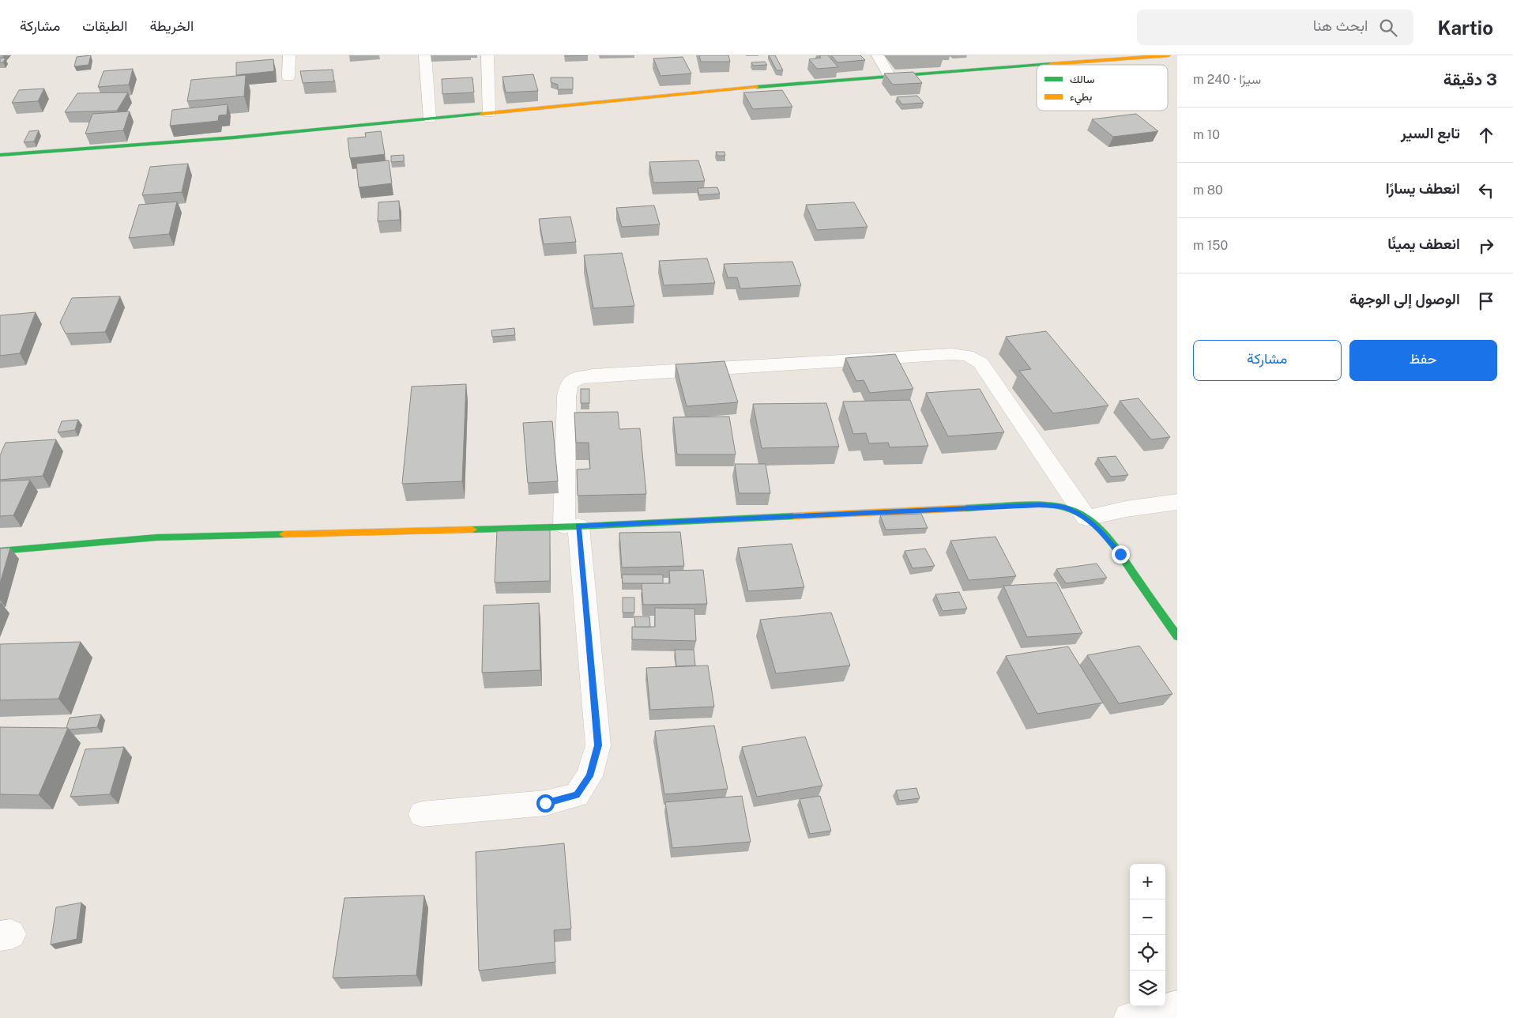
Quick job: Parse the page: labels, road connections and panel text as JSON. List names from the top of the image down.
{
  "legend": ["سالك", "بطيء"],
  "page": {
    "header": "Kartio",
    "search": "ابحث هنا",
    "nav": ["الخريطة", "الطبقات", "مشاركة"],
    "heading": ["3 دقيقة", "سيرًا · 240 m"],
    "list": [
      ["تابع السير", "10 m"],
      ["انعطف يسارًا", "80 m"],
      ["انعطف يمينًا", "150 m"],
      "الوصول إلى الوجهة"
    ],
    "buttons": ["حفظ", "مشاركة"],
    "map_buttons": ["+", "−"]
  }
}
